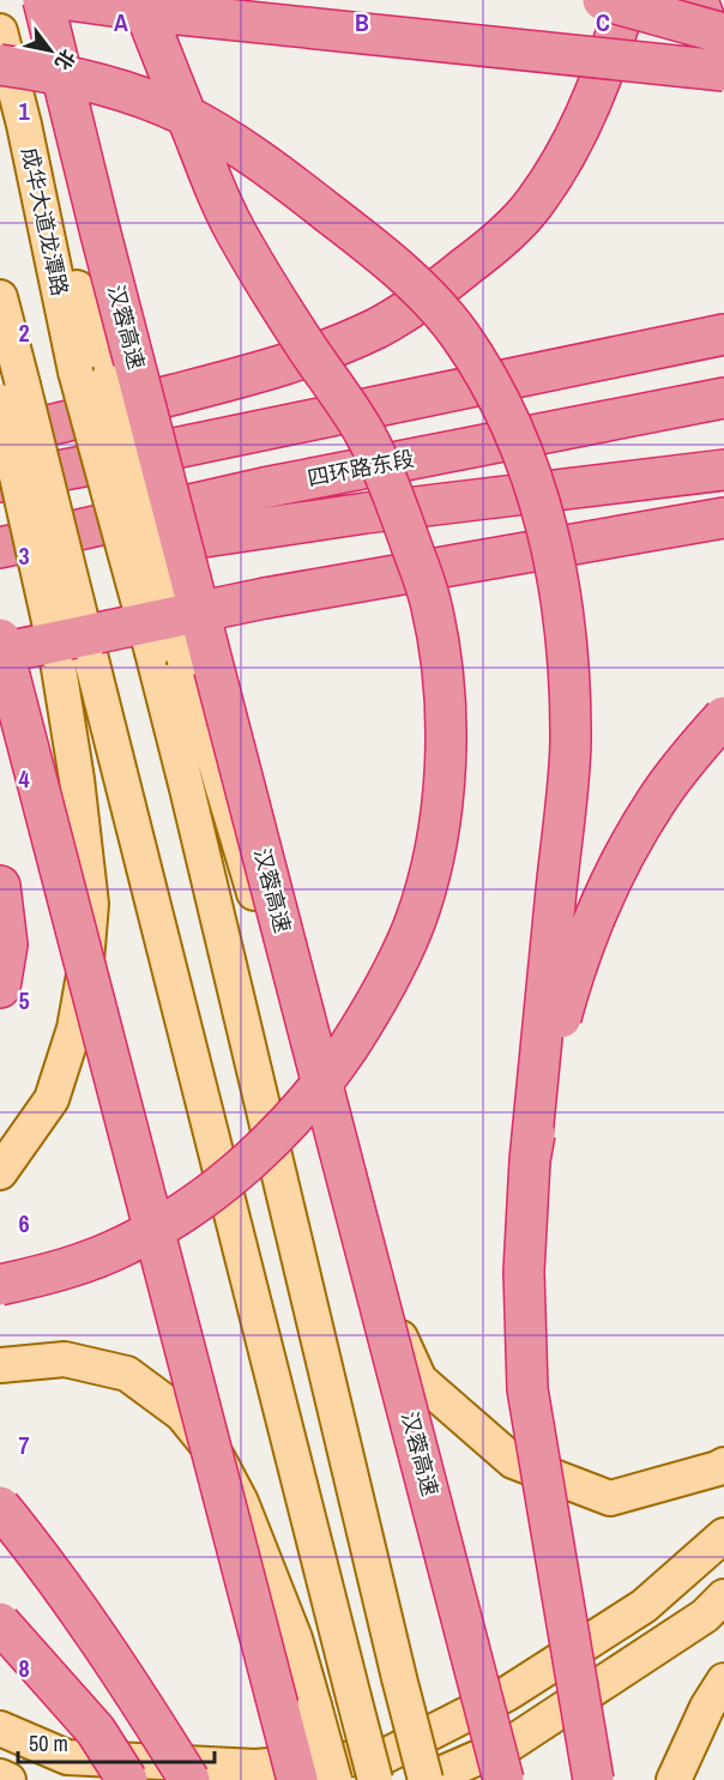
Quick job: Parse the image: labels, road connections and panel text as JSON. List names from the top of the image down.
{
  "streets": {
    "highway": ["汉蓉高速", "四环路东段"],
    "main road": ["成华大道龙潭路"]
  },
  "scale_bar": "50 m",
  "north": "bottom right",
  "grid": {
    "columns": ["A", "B", "C"],
    "rows": [
      "1",
      "2",
      "3",
      "4",
      "5",
      "6",
      "7",
      "8"
    ]
  }
}
